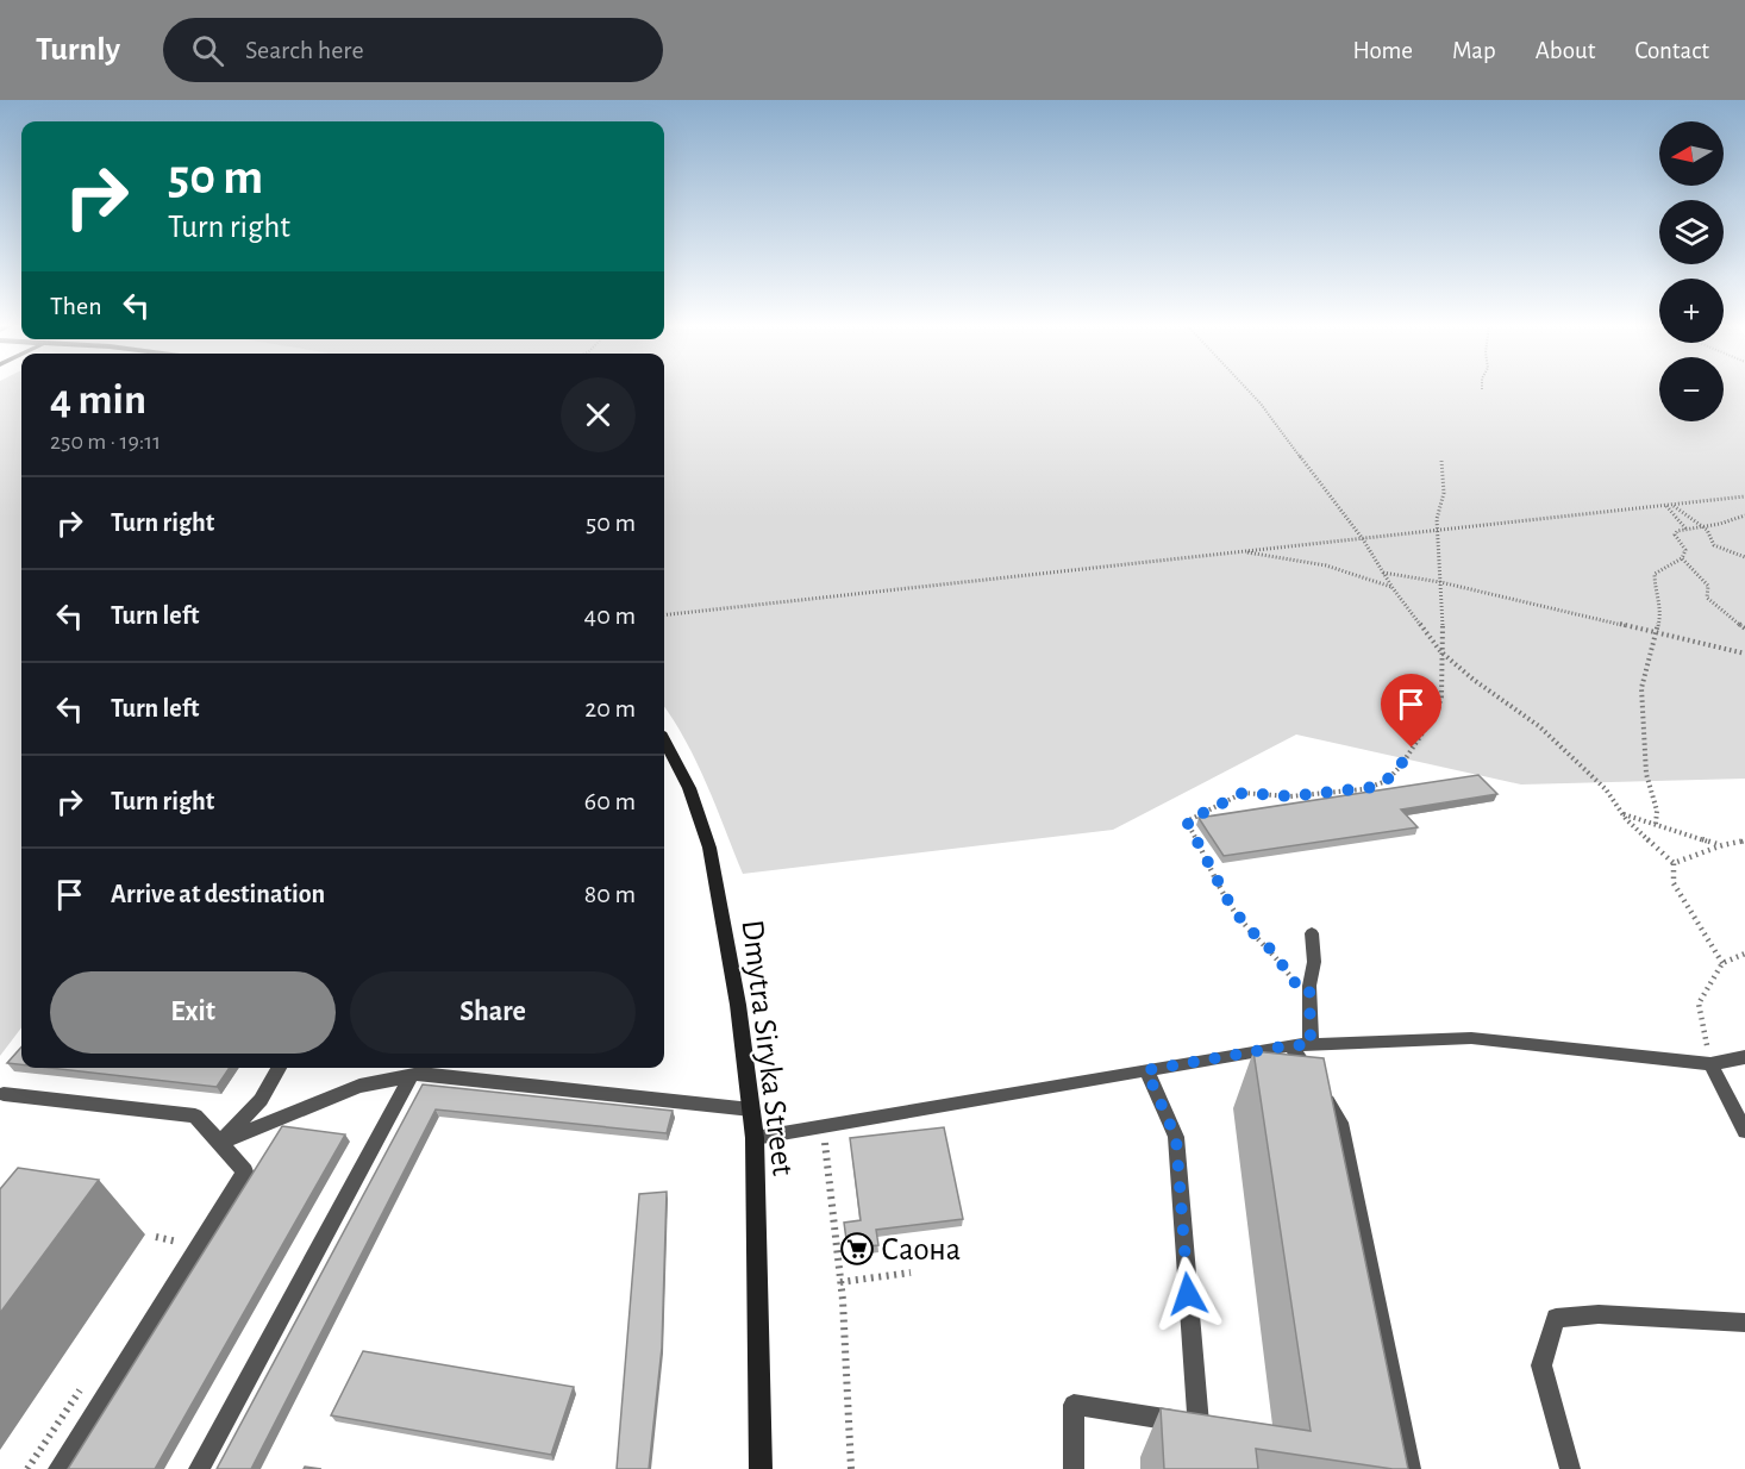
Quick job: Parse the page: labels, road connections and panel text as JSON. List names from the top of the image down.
{
  "streets": {
    "street": ["Dmytra Siryka Street"]
  },
  "places": {
    "supermarket": ["Саона"]
  },
  "north": "left",
  "page": {
    "header": "Turnly",
    "search": "Search here",
    "nav": [
      "Home",
      "Map",
      "About",
      "Contact"
    ],
    "map_buttons": ["+", "−"],
    "turn": ["50 m", "Turn right"],
    "then": "Then",
    "heading": ["4 min", "250 m · 19:11"],
    "list": [
      {
        "name": "Turn right",
        "value": "50 m"
      },
      {
        "name": "Turn left",
        "value": "40 m"
      },
      {
        "name": "Turn left",
        "value": "20 m"
      },
      {
        "name": "Turn right",
        "value": "60 m"
      },
      {
        "name": "Arrive at destination",
        "value": "80 m"
      }
    ],
    "buttons": ["Exit", "Share"]
  }
}
